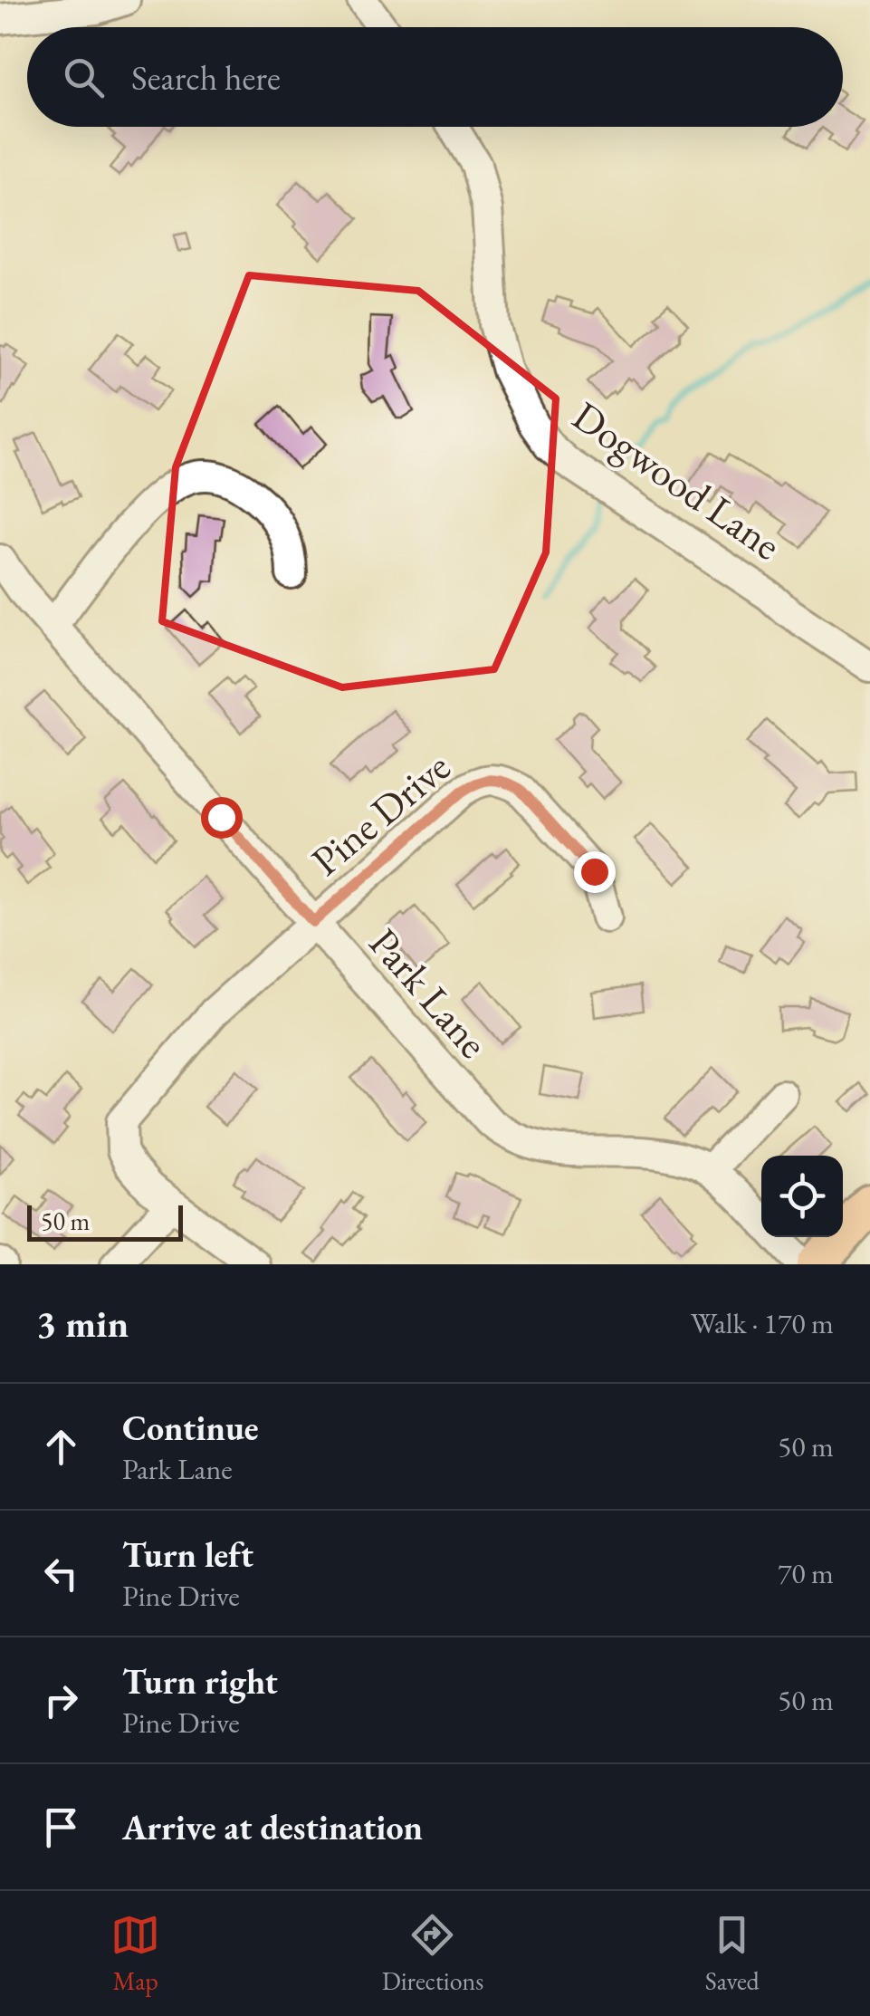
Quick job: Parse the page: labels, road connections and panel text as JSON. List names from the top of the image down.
{
  "streets": {
    "street": ["Dogwood Lane", "Pine Drive", "Park Lane"]
  },
  "crossings": [
    ["Pine Drive", "Park Lane"]
  ],
  "scale_bar": "50 m",
  "page": {
    "search": "Search here",
    "scale": "50 m",
    "heading": ["3 min", "Walk · 170 m"],
    "list": [
      ["Continue", "Park Lane", "50 m"],
      ["Turn left", "Pine Drive", "70 m"],
      ["Turn right", "Pine Drive", "50 m"],
      "Arrive at destination"
    ],
    "nav": ["Map", "Directions", "Saved"]
  }
}
